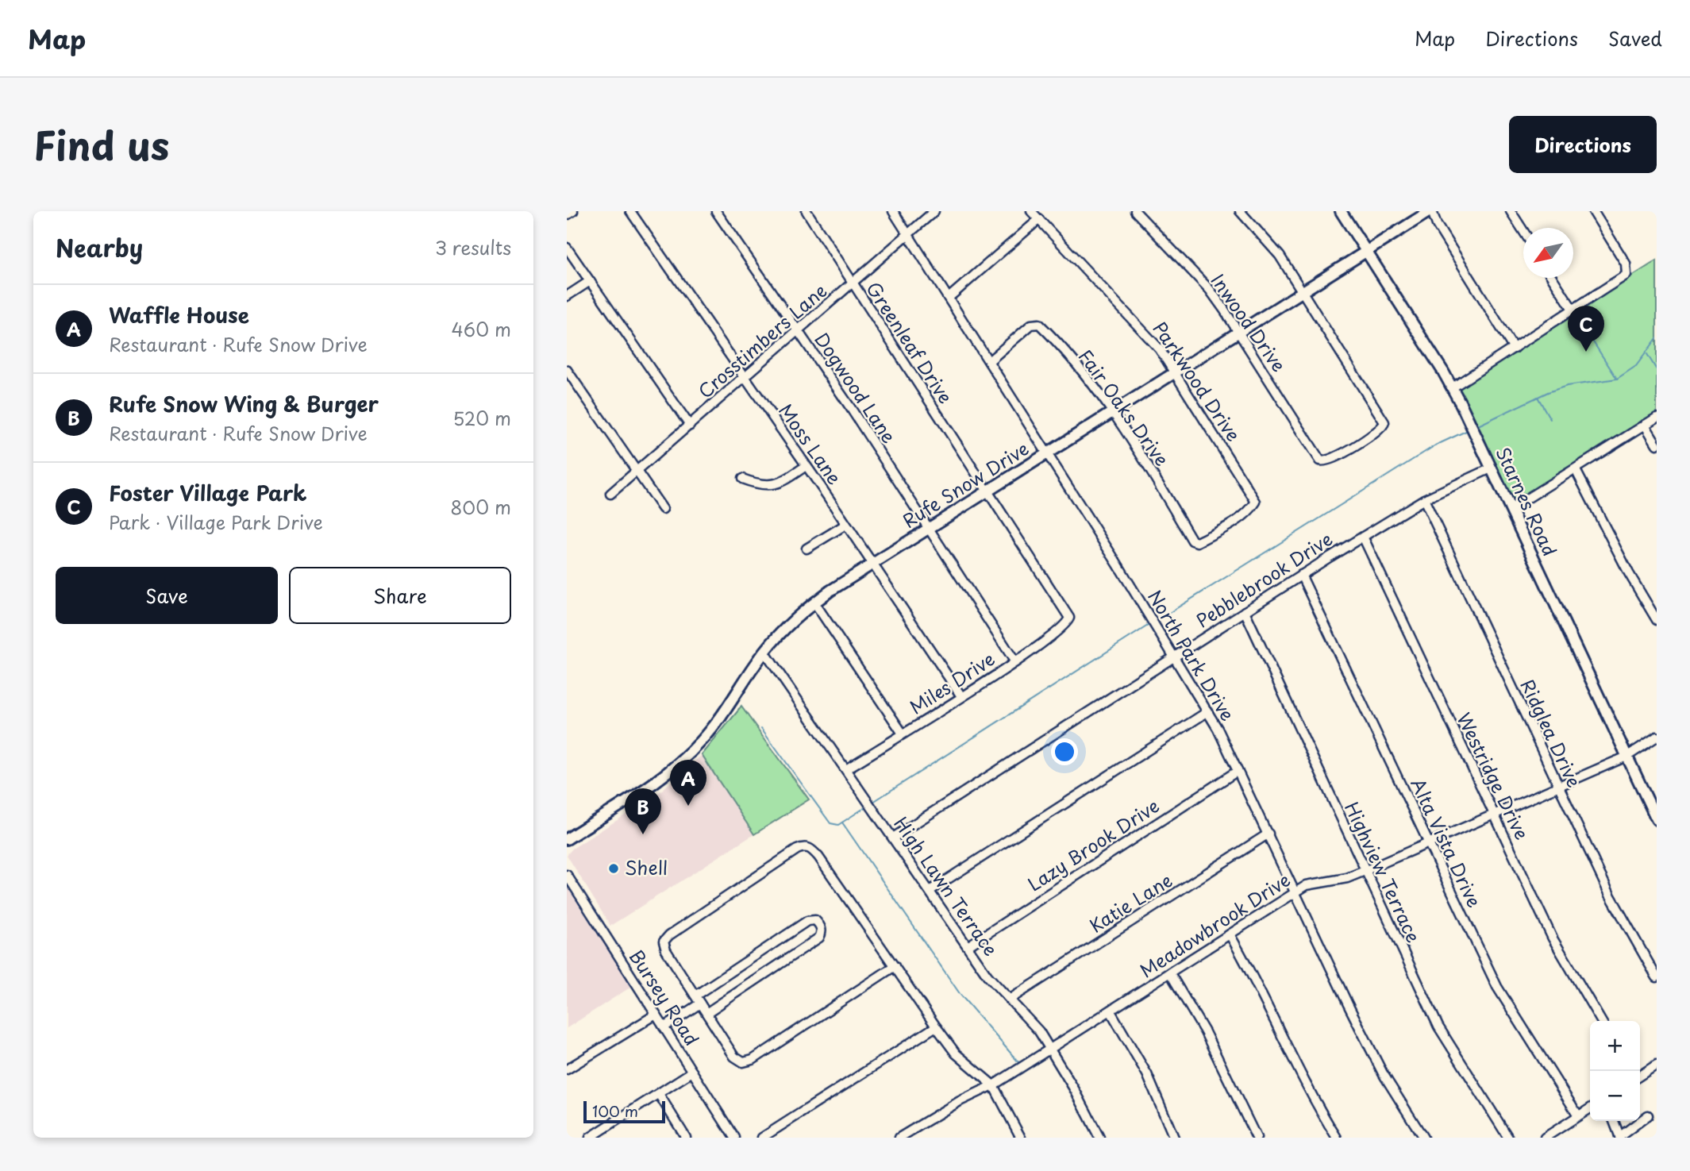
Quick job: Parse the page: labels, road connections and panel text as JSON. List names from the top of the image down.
{
  "streets": {
    "main road": ["Rufe Snow Drive", "Starnes Road"],
    "street": [
      "Inwood Drive",
      "Crosstimbers Lane",
      "Greenleaf Drive",
      "Parkwood Drive",
      "Dogwood Lane",
      "Fair Oaks Drive",
      "Moss Lane",
      "Pebblebrook Drive",
      "North Park Drive",
      "Miles Drive",
      "Ridglea Drive",
      "Westridge Drive",
      "Alta Vista Drive",
      "Lazy Brook Drive",
      "Highview Terrace",
      "High Lawn Terrace",
      "Katie Lane",
      "Meadowbrook Drive",
      "Bursey Road"
    ]
  },
  "crossings": [
    ["Inwood Drive", "Rufe Snow Drive"],
    ["Crosstimbers Lane", "Greenleaf Drive"],
    ["Crosstimbers Lane", "Dogwood Lane"],
    ["Crosstimbers Lane", "Moss Lane"],
    ["Crosstimbers Lane", "North Park Drive"],
    ["Greenleaf Drive", "Rufe Snow Drive"],
    ["Greenleaf Drive", "Miles Drive"],
    ["Parkwood Drive", "Fair Oaks Drive"],
    ["Parkwood Drive", "Rufe Snow Drive"],
    ["Dogwood Lane", "Rufe Snow Drive"],
    ["Dogwood Lane", "Miles Drive"],
    ["Fair Oaks Drive", "Rufe Snow Drive"],
    ["Fair Oaks Drive", "North Park Drive"],
    ["Moss Lane", "Rufe Snow Drive"],
    ["Moss Lane", "Miles Drive"],
    ["Rufe Snow Drive", "Starnes Road"],
    ["Rufe Snow Drive", "North Park Drive"],
    ["Rufe Snow Drive", "High Lawn Terrace"],
    ["Starnes Road", "Pebblebrook Drive"],
    ["Starnes Road", "Meadowbrook Drive"],
    ["Pebblebrook Drive", "North Park Drive"],
    ["Pebblebrook Drive", "Ridglea Drive"],
    ["Pebblebrook Drive", "Westridge Drive"],
    ["Pebblebrook Drive", "Alta Vista Drive"],
    ["Pebblebrook Drive", "Highview Terrace"],
    ["Pebblebrook Drive", "High Lawn Terrace"],
    ["North Park Drive", "Lazy Brook Drive"],
    ["North Park Drive", "Katie Lane"],
    ["North Park Drive", "Meadowbrook Drive"],
    ["Miles Drive", "High Lawn Terrace"],
    ["Ridglea Drive", "Meadowbrook Drive"],
    ["Westridge Drive", "Meadowbrook Drive"],
    ["Alta Vista Drive", "Meadowbrook Drive"],
    ["Lazy Brook Drive", "High Lawn Terrace"],
    ["Highview Terrace", "Meadowbrook Drive"],
    ["High Lawn Terrace", "Katie Lane"],
    ["High Lawn Terrace", "Meadowbrook Drive"]
  ],
  "places": ["Shell"],
  "scale_bar": "100 m",
  "north": "bottom left",
  "page": {
    "header": "Map",
    "nav": ["Map", "Directions", "Saved"],
    "title": "Find us",
    "buttons": [
      "Directions",
      ["Save", "Share"]
    ],
    "heading": ["Nearby", "3 results"],
    "list": [
      {
        "mark": "A",
        "name": "Waffle House",
        "note": "Restaurant · Rufe Snow Drive",
        "value": "460 m"
      },
      {
        "mark": "B",
        "name": "Rufe Snow Wing & Burger",
        "note": "Restaurant · Rufe Snow Drive",
        "value": "520 m"
      },
      {
        "mark": "C",
        "name": "Foster Village Park",
        "note": "Park · Village Park Drive",
        "value": "800 m"
      }
    ],
    "pins": ["C", "A", "B"],
    "map_buttons": ["+", "−"],
    "scale": "100 m"
  }
}
